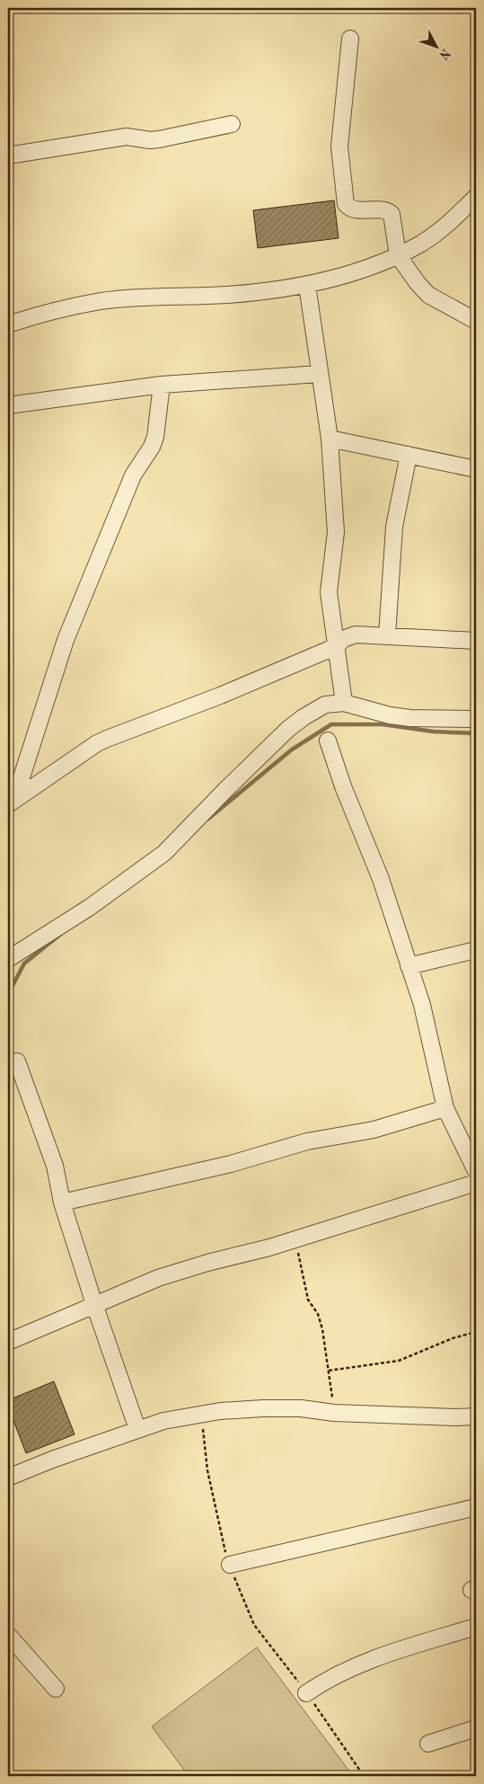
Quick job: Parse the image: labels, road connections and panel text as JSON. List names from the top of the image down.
{
  "north": "bottom right"
}
